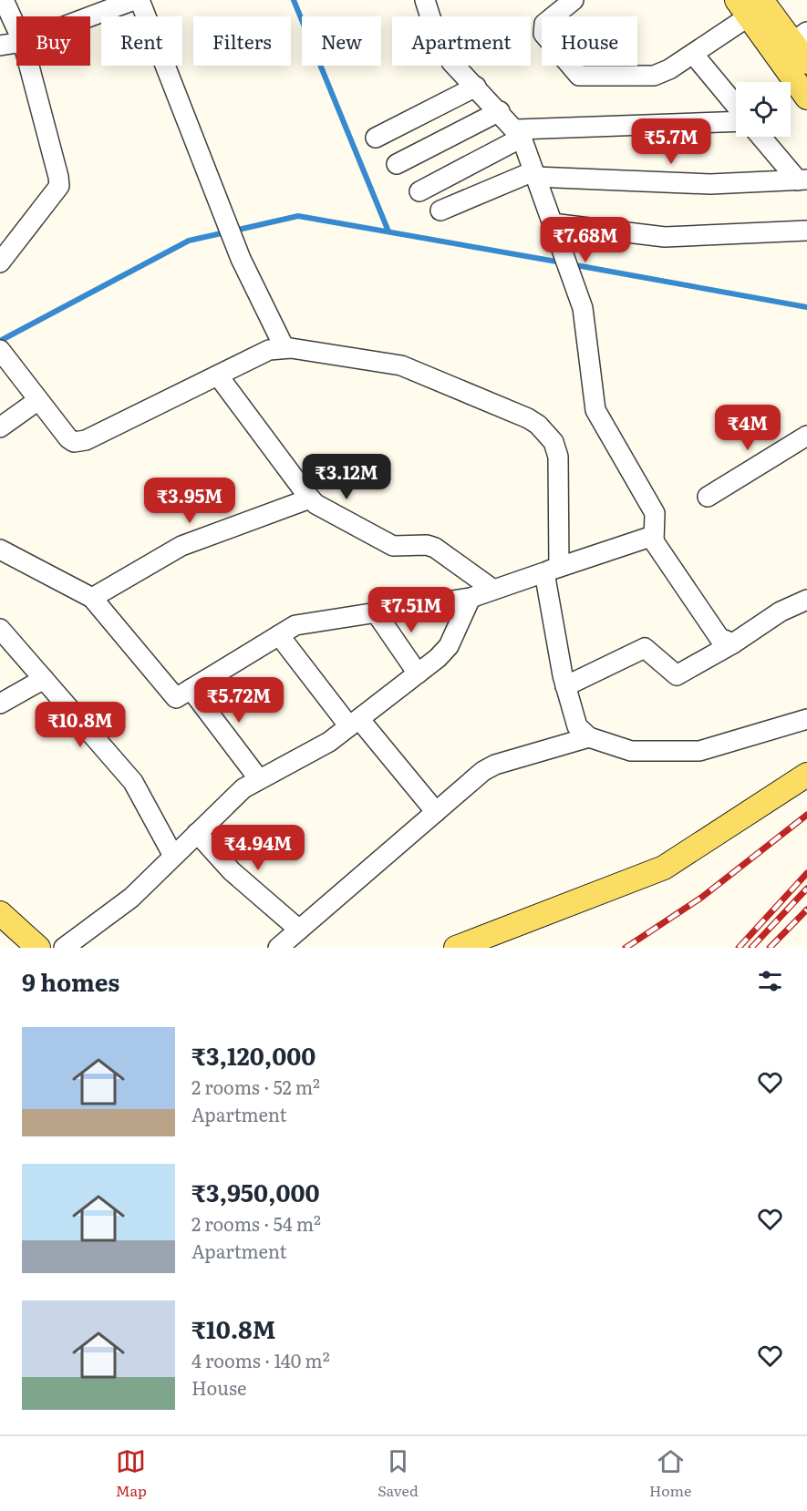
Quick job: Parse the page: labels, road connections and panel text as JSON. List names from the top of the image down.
{
  "page": {
    "chip": [
      "Buy",
      "Rent",
      "Filters",
      "New",
      "Apartment",
      "House"
    ],
    "price": [
      "₹5.7M",
      "₹7.68M",
      "₹4M",
      "₹3.12M",
      "₹3.95M",
      "₹7.51M",
      "₹5.72M",
      "₹10.8M",
      "₹4.94M"
    ],
    "heading": "9 homes",
    "list": [
      {
        "name": "₹3,120,000",
        "note": "2 rooms · 52 m² · Apartment"
      },
      {
        "name": "₹3,950,000",
        "note": "2 rooms · 54 m² · Apartment"
      },
      {
        "name": "₹10.8M",
        "note": "4 rooms · 140 m² · House"
      }
    ],
    "tabs": ["Map", "Saved", "Home"]
  }
}
